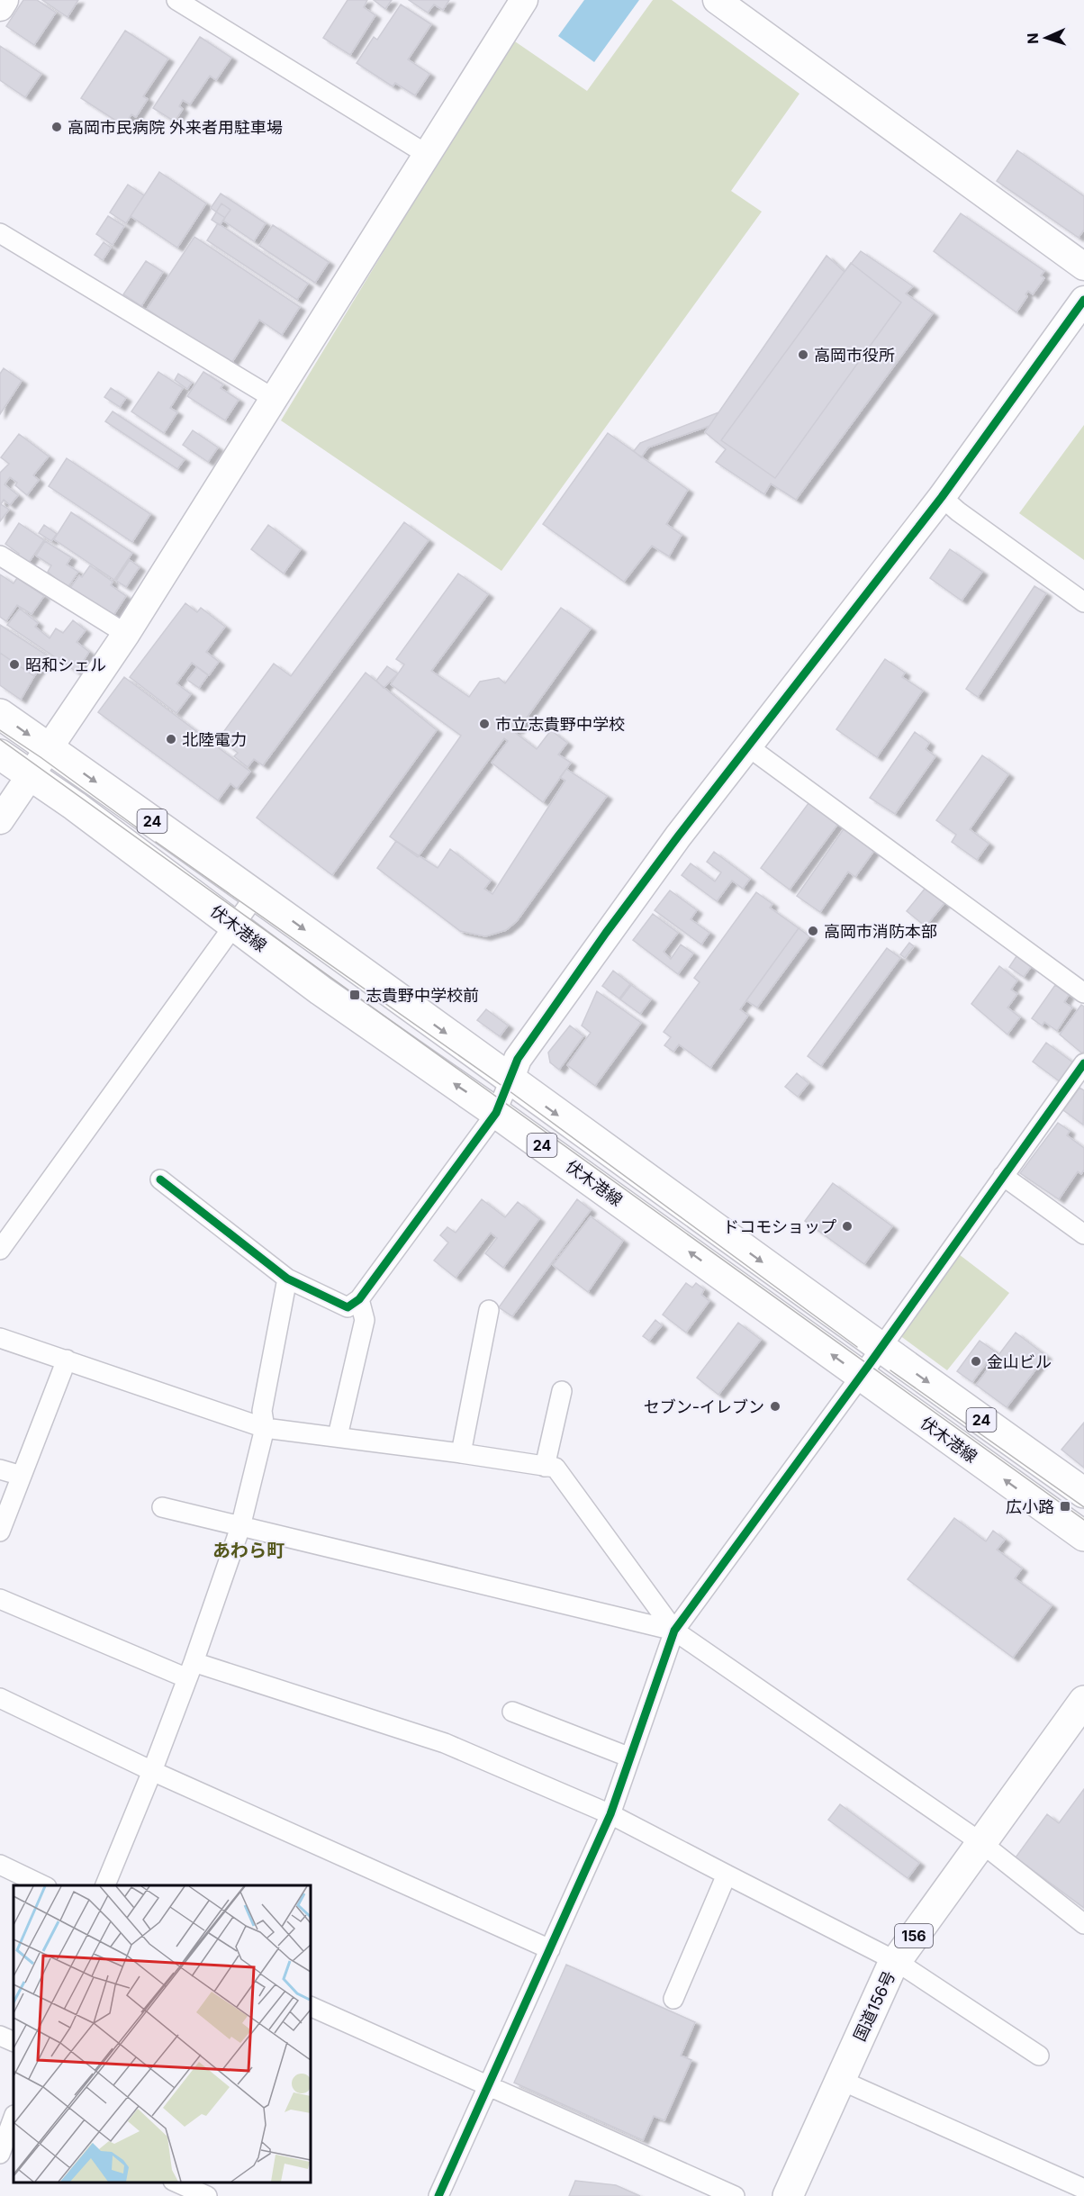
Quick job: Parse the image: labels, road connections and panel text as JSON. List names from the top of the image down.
{
  "streets": {
    "main road": [
      "24",
      "伏木港線",
      "156",
      "国道156号"
    ]
  },
  "districts": ["あわら町"],
  "places": {
    "other": [
      "高岡市民病院 外来者用駐車場",
      "高岡市役所",
      "昭和シェル",
      "市立志貴野中学校",
      "北陸電力",
      "高岡市消防本部",
      "ドコモショップ",
      "金山ビル",
      "セブン-イレブン"
    ],
    "transit": ["志貴野中学校前", "広小路"]
  },
  "north": "left"
}
